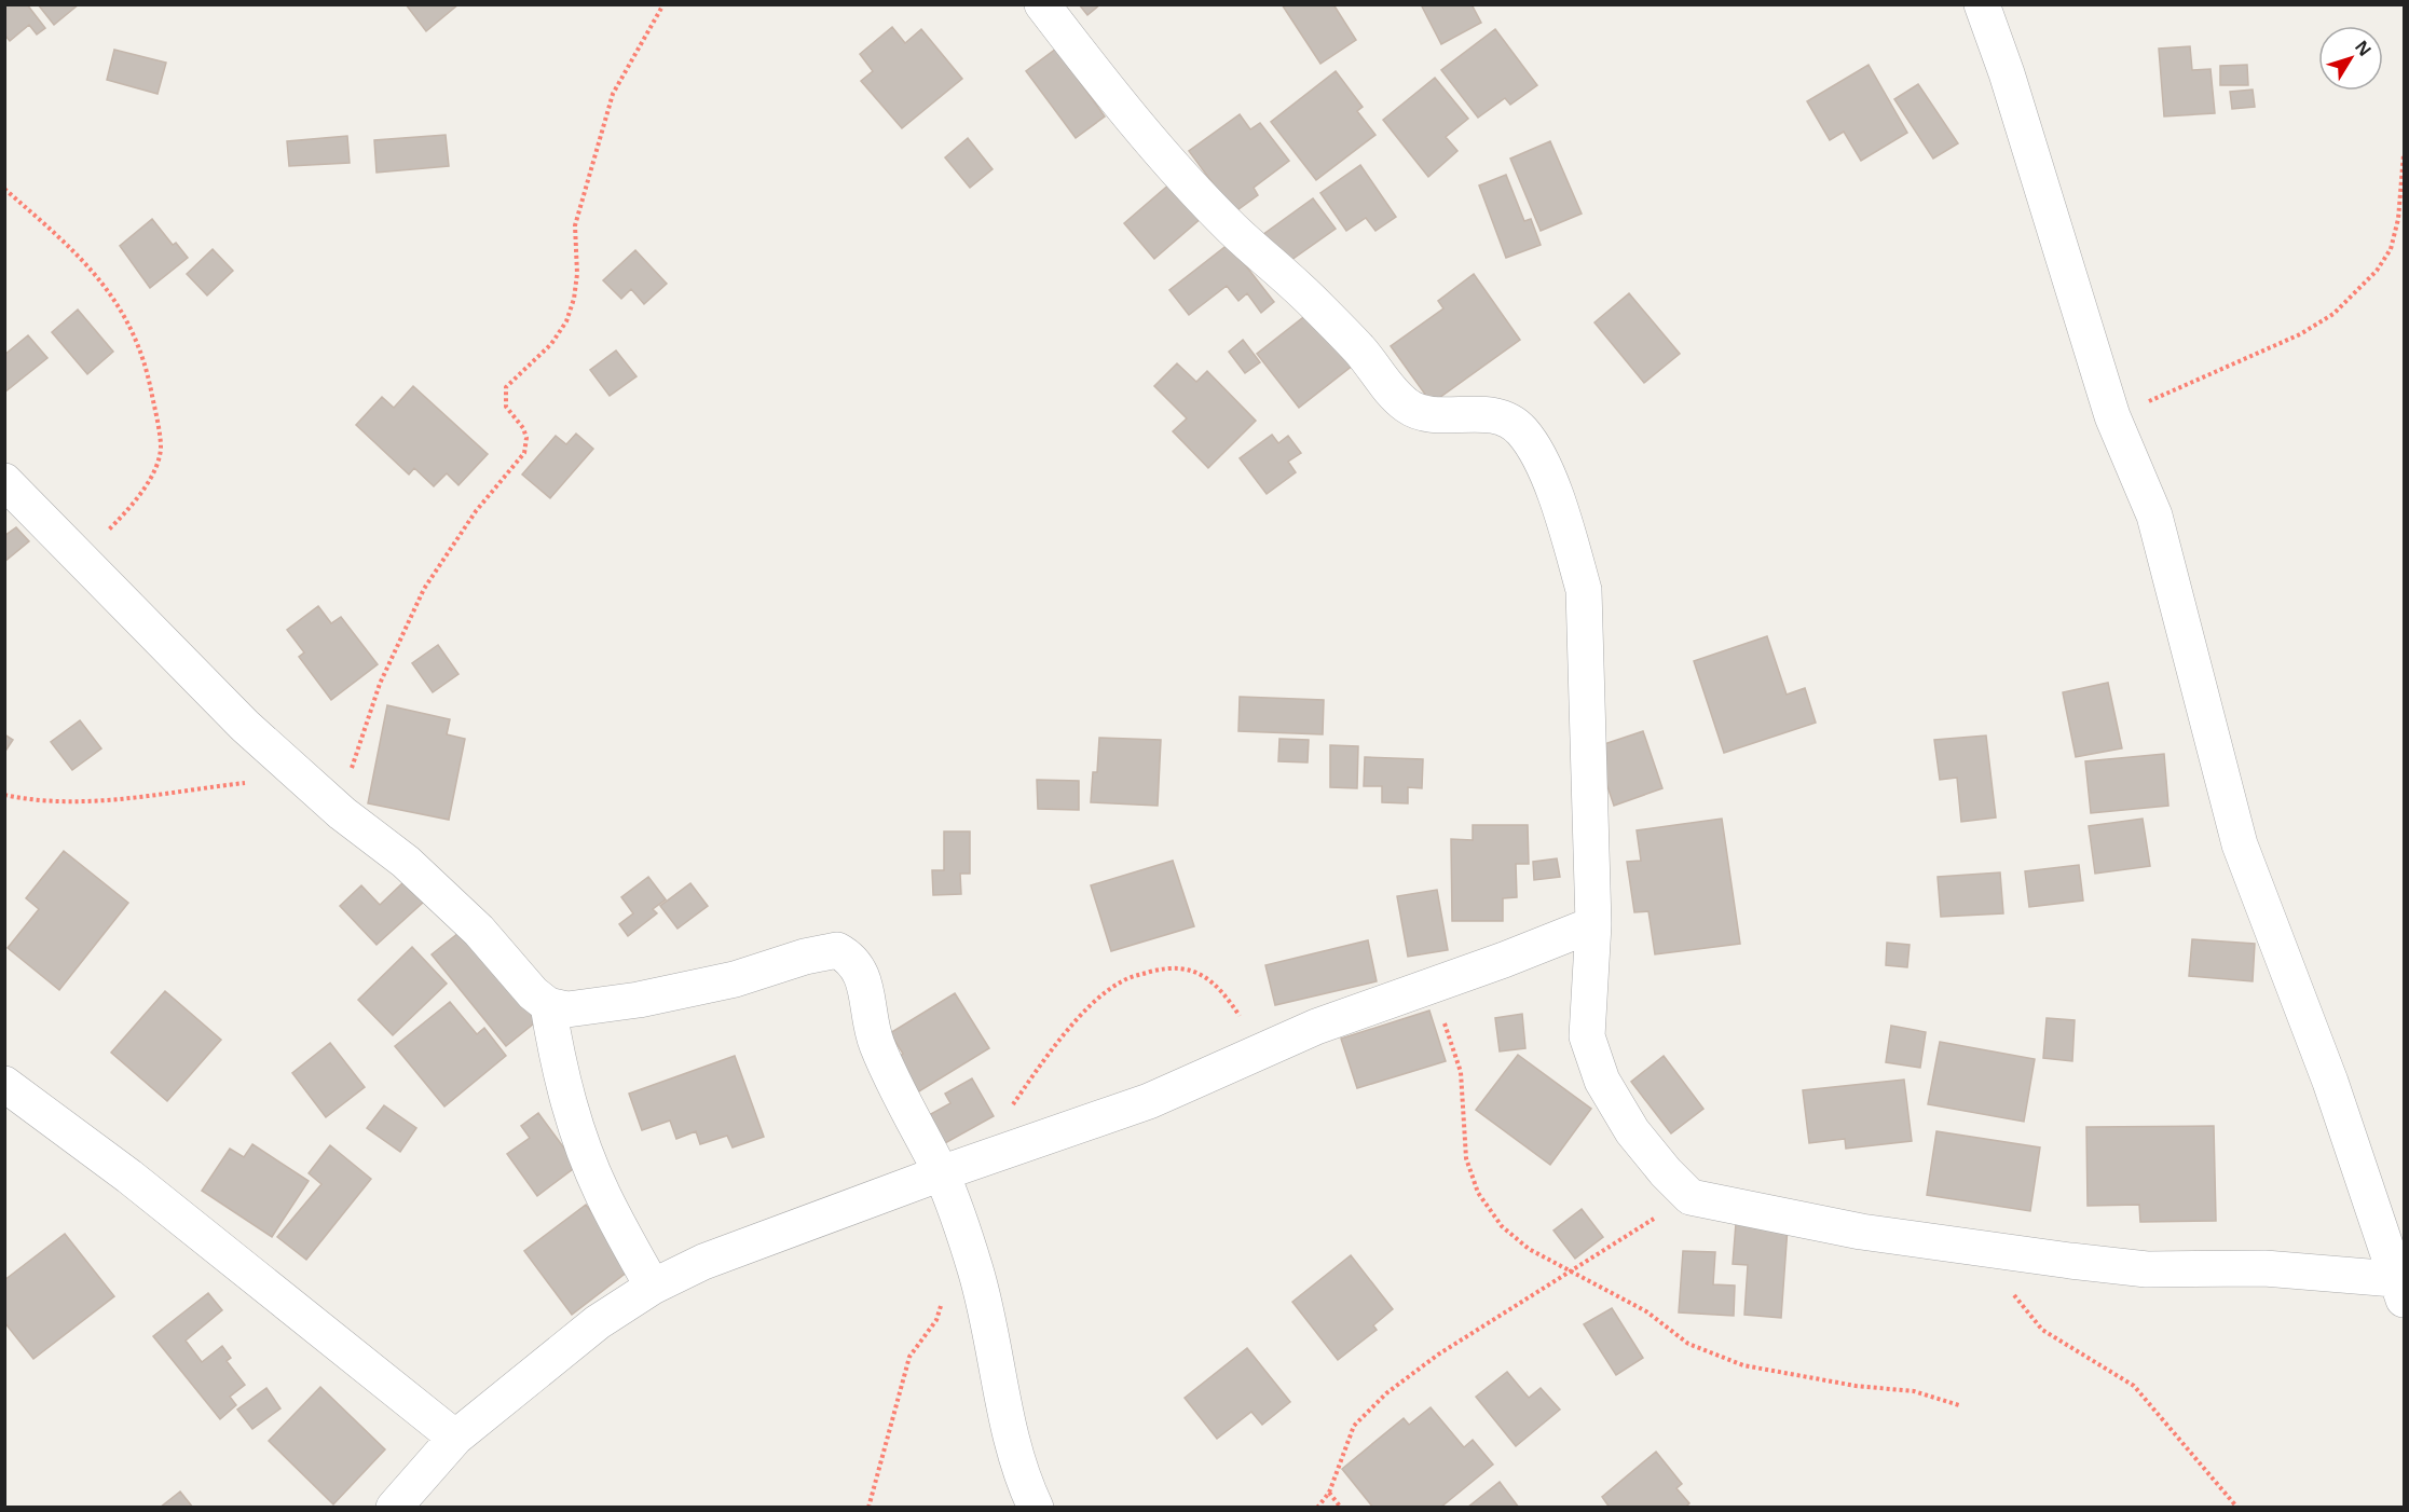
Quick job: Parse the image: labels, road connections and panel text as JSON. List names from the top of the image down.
{
  "north": "top right"
}
